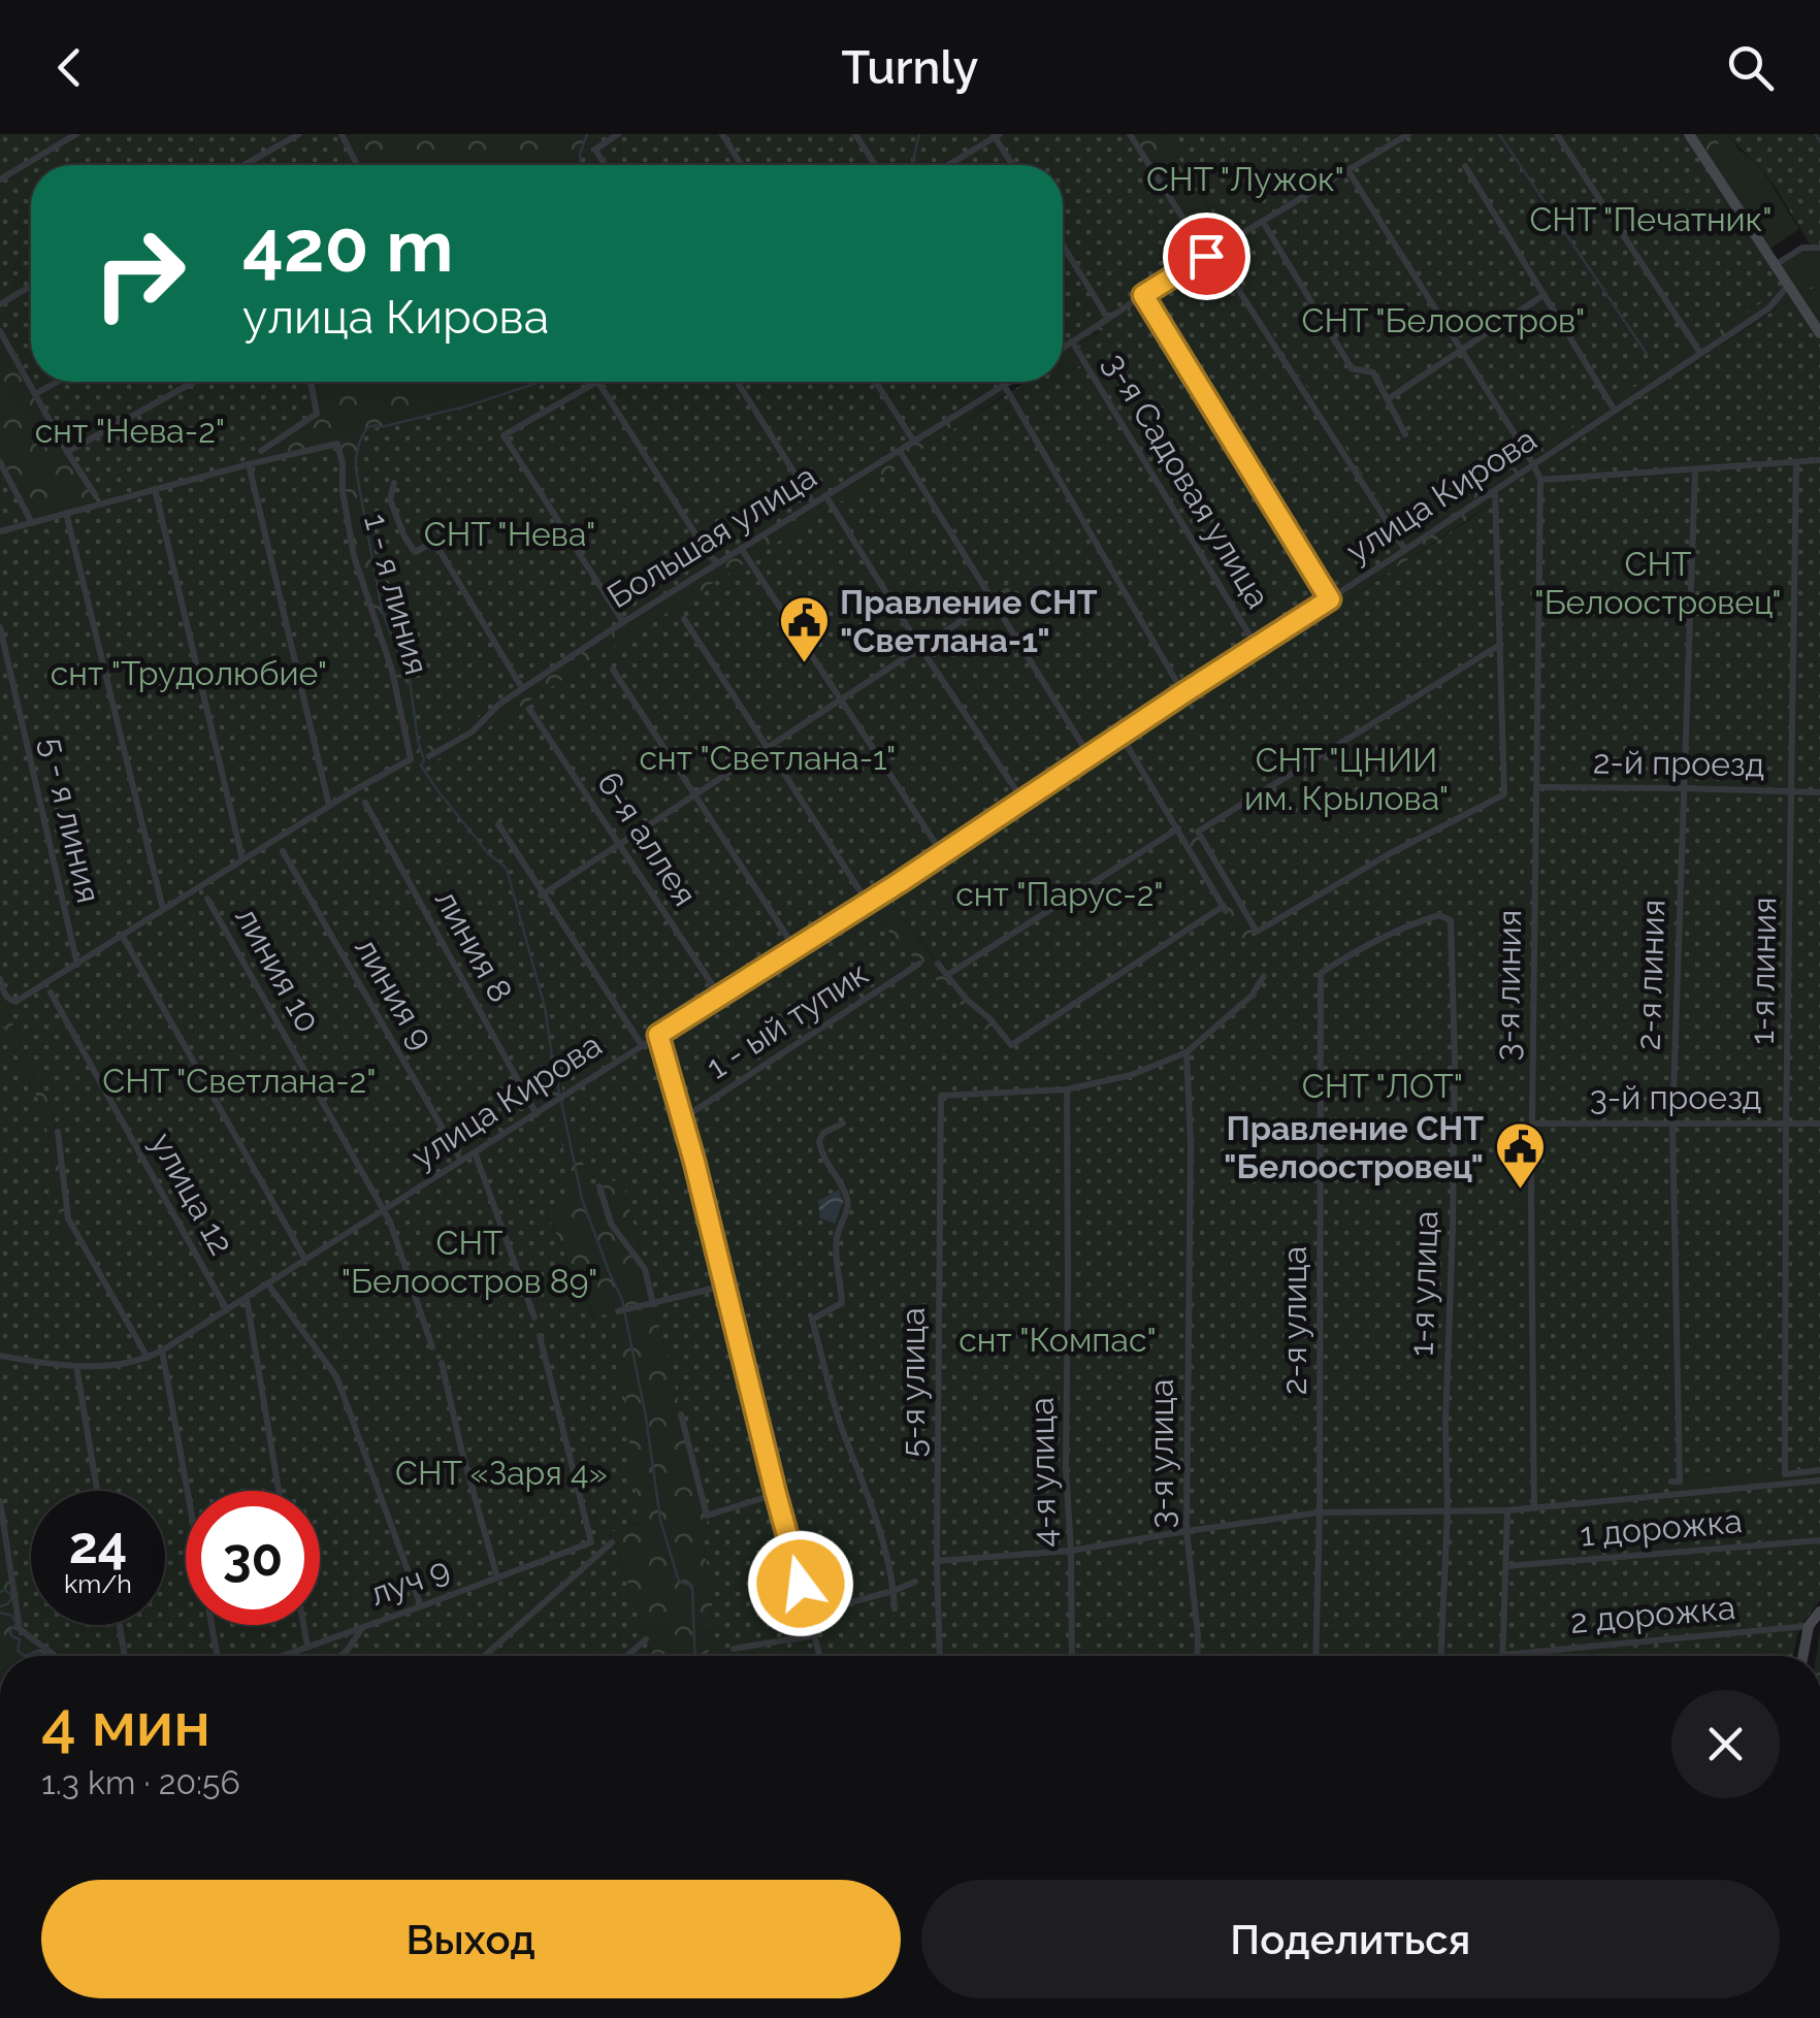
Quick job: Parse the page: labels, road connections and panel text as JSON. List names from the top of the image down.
{
  "streets": {
    "street": [
      "3-я Садовая улица",
      "улица Кирова",
      "Большая улица",
      "1 - я линия",
      "2-й проезд",
      "5 - я линия",
      "6-я аллея",
      "линия 8",
      "линия 10",
      "1-я линия",
      "2-я линия",
      "3-я линия",
      "линия 9",
      "1 - ый тупик",
      "3-й проезд",
      "улица 12",
      "1-я улица",
      "2-я улица",
      "5-я улица",
      "3-я улица",
      "4-я улица",
      "1 дорожка",
      "луч 9",
      "2 дорожка"
    ]
  },
  "crossings": [
    ["3-я Садовая улица", "улица Кирова"],
    ["улица Кирова", "6-я аллея"],
    ["улица Кирова", "линия 8"],
    ["улица Кирова", "линия 10"],
    ["улица Кирова", "3-я линия"],
    ["улица Кирова", "линия 9"],
    ["улица Кирова", "улица 12"],
    ["2-й проезд", "1-я линия"],
    ["2-й проезд", "2-я линия"],
    ["2-й проезд", "3-я линия"],
    ["1-я линия", "3-й проезд"],
    ["2-я линия", "3-й проезд"],
    ["3-я линия", "3-й проезд"],
    ["1-я улица", "2-я улица"],
    ["5-я улица", "4-я улица"]
  ],
  "parks": [
    "СНТ \"Лужок\"",
    "СНТ \"Печатник\"",
    "СНТ \"Белоостров\"",
    "снт \"Нева-2\"",
    "СНТ \"Нева\"",
    "СНТ \"Белоостровец\"",
    "снт \"Трудолюбие\"",
    "снт \"Светлана-1\"",
    "СНТ \"ЦНИИ им. Крылова\"",
    "снт \"Парус-2\"",
    "СНТ \"Светлана-2\"",
    "СНТ \"ЛОТ\"",
    "СНТ \"Белоостров 89\"",
    "снт \"Компас\"",
    "СНТ «Заря 4»"
  ],
  "places": {
    "public building": ["Правление СНТ \"Светлана-1\"", "Правление СНТ \"Белоостровец\""]
  },
  "page": {
    "header": "Turnly",
    "turn": ["420 m", "улица Кирова"],
    "speed": "24 km/h",
    "limit": "30",
    "heading": ["4 мин", "1.3 km · 20:56"],
    "buttons": ["Выход", "Поделиться"]
  }
}
